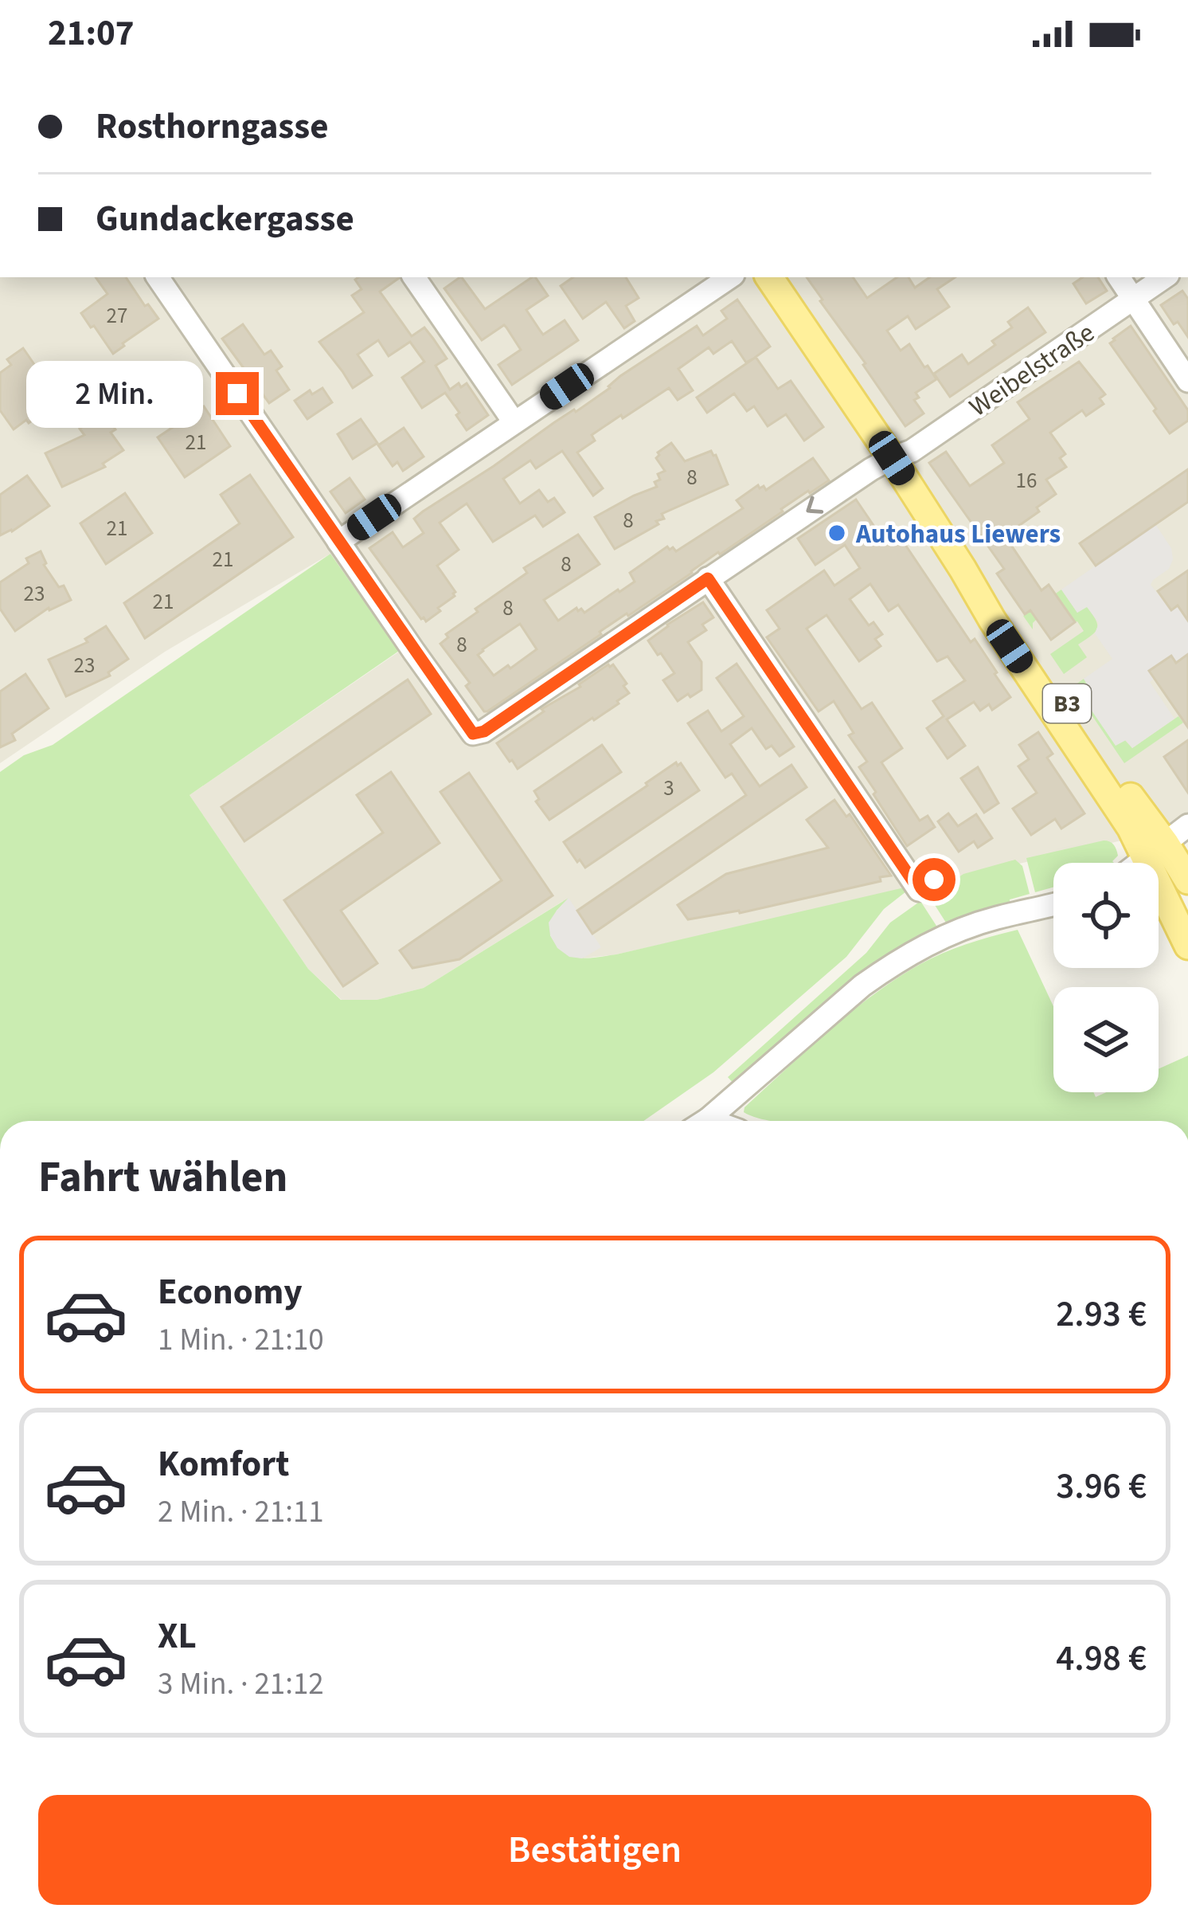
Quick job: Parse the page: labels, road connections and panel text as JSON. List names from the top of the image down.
{
  "streets": {
    "main road": ["B3"],
    "street": ["Weibelstraße"]
  },
  "crossings": [
    ["Weibelstraße", "B3"]
  ],
  "places": ["Autohaus Liewers"],
  "house_numbers": [
    "27",
    "21",
    "8",
    "16",
    "8",
    "21",
    "21",
    "8",
    "23",
    "21",
    "8",
    "8",
    "23",
    "3"
  ],
  "page": {
    "status": "21:07",
    "banner": ["Rosthorngasse", "Gundackergasse"],
    "bubble": "2 Min.",
    "heading": "Fahrt wählen",
    "list": [
      {
        "name": "Economy",
        "note": "1 Min. · 21:10",
        "value": "2.93 €"
      },
      {
        "name": "Komfort",
        "note": "2 Min. · 21:11",
        "value": "3.96 €"
      },
      {
        "name": "XL",
        "note": "3 Min. · 21:12",
        "value": "4.98 €"
      }
    ],
    "buttons": "Bestätigen"
  }
}
